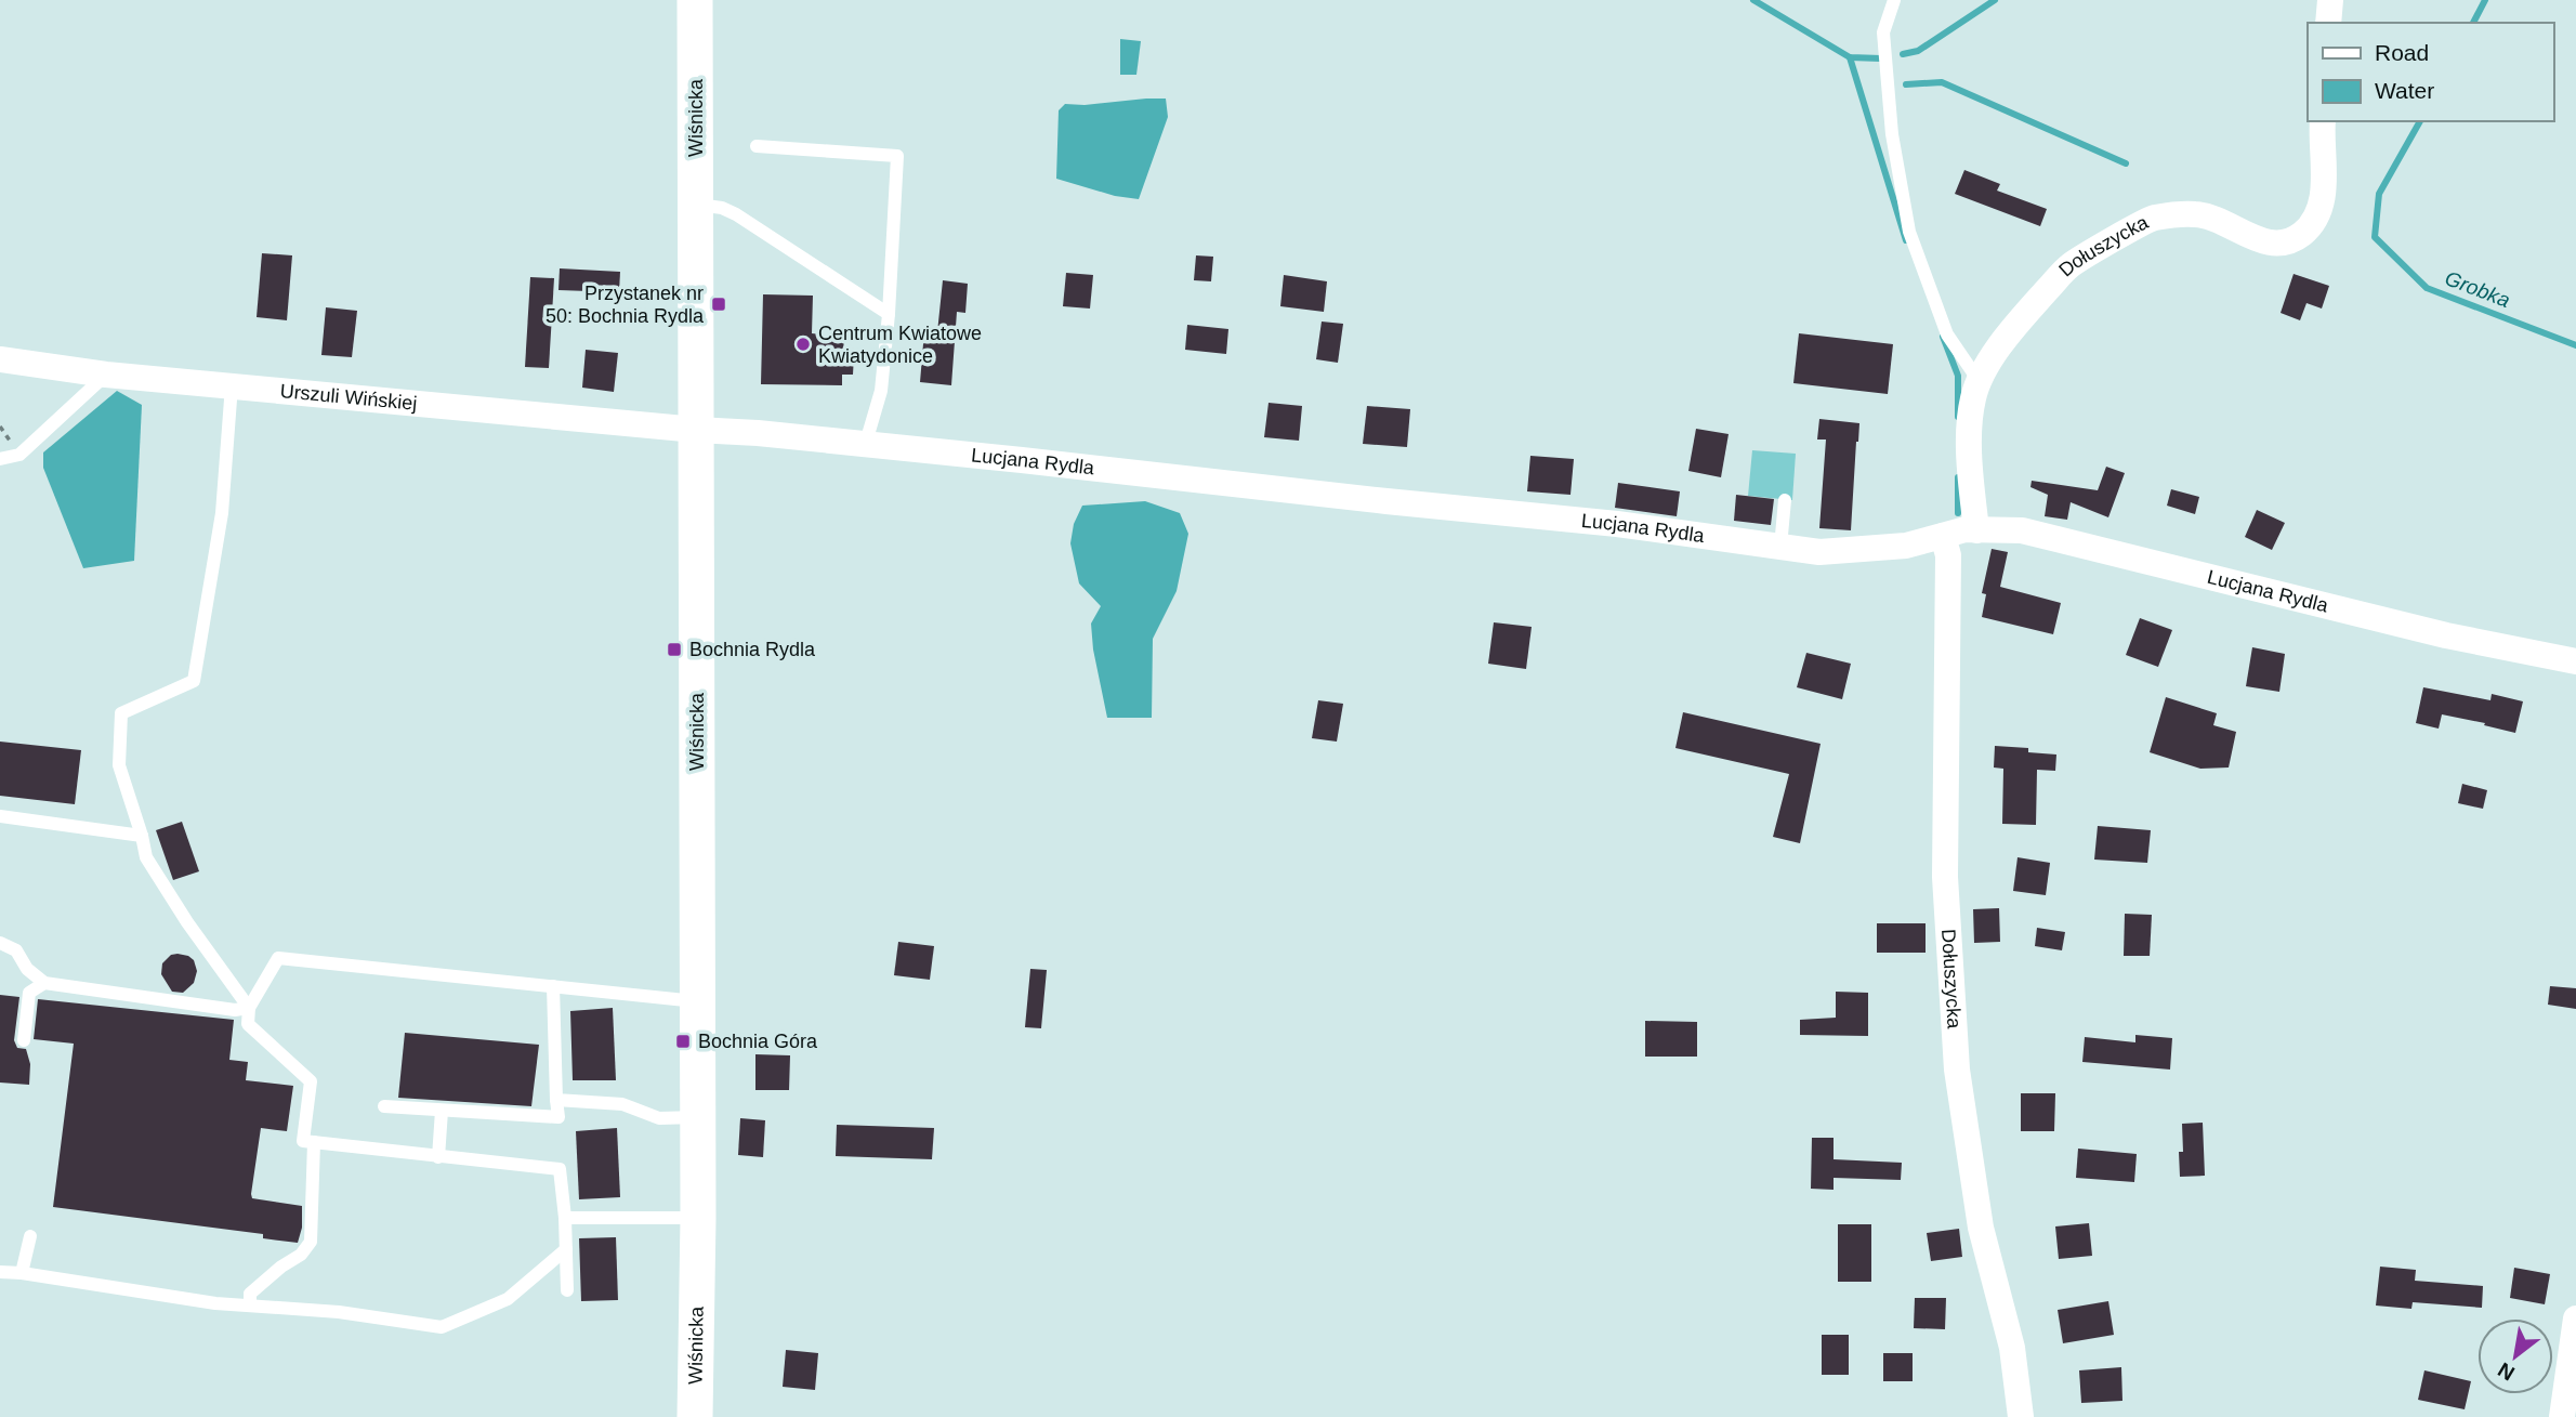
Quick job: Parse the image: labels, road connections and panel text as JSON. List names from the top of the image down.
{
  "streets": {
    "main road": ["Wiśnicka"],
    "street": ["Dołuszycka", "Urszuli Wińskiej", "Lucjana Rydla"]
  },
  "crossings": [
    ["Wiśnicka", "Urszuli Wińskiej"],
    ["Wiśnicka", "Lucjana Rydla"],
    ["Dołuszycka", "Lucjana Rydla"],
    ["Urszuli Wińskiej", "Lucjana Rydla"]
  ],
  "water": ["Grobka"],
  "places": {
    "transit": ["Przystanek nr 50: Bochnia Rydla", "Bochnia Rydla", "Bochnia Góra"],
    "other": ["Centrum Kwiatowe Kwiatydonice"]
  },
  "legend": ["Road", "Water"],
  "north": "bottom left"
}
